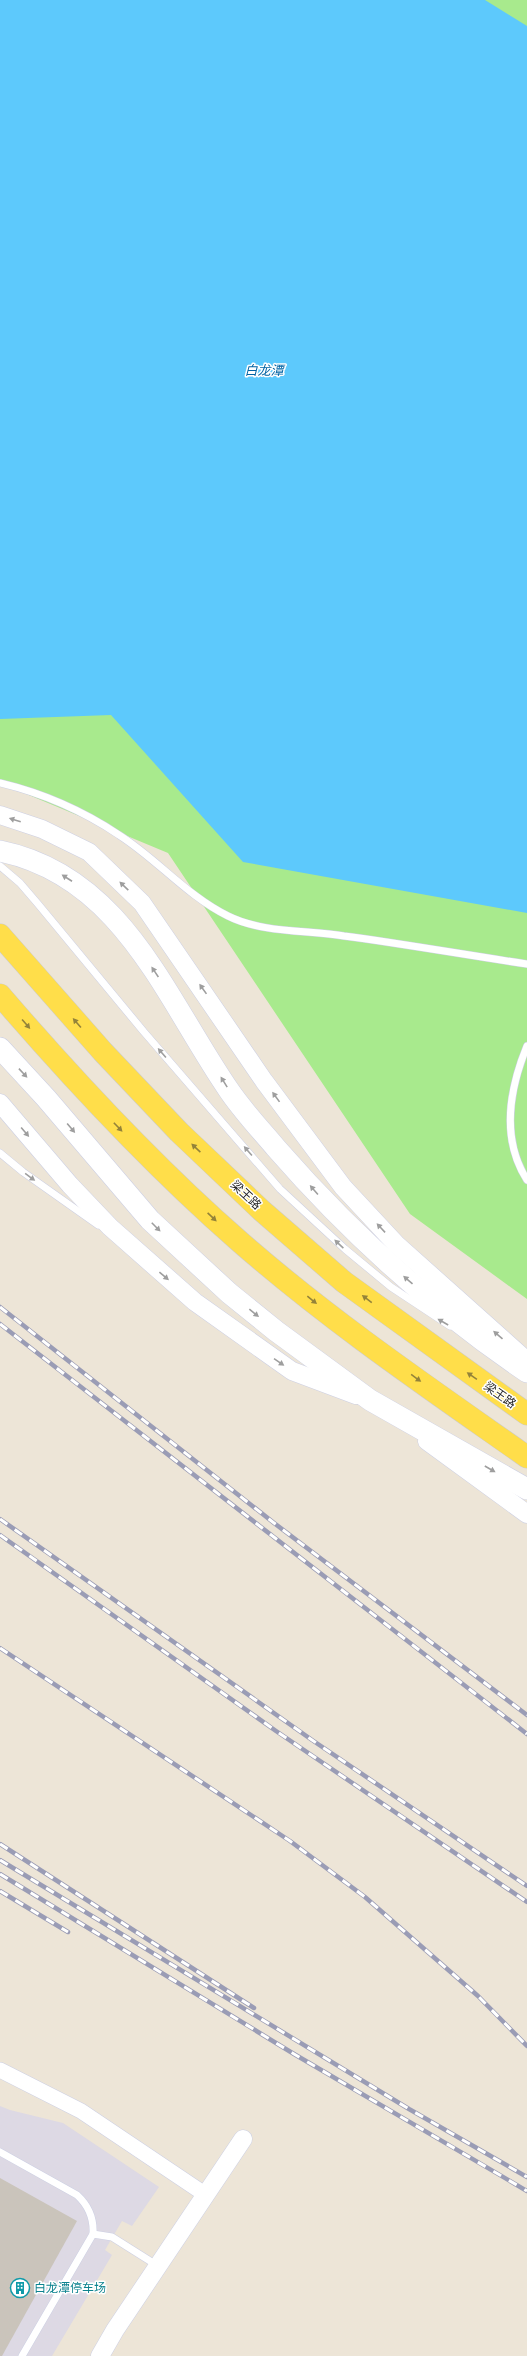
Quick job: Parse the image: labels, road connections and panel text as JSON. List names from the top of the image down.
{
  "streets": {
    "main road": ["梁王路"]
  },
  "water": ["白龙潭"],
  "places": {
    "building": ["白龙潭停车场"]
  }
}
